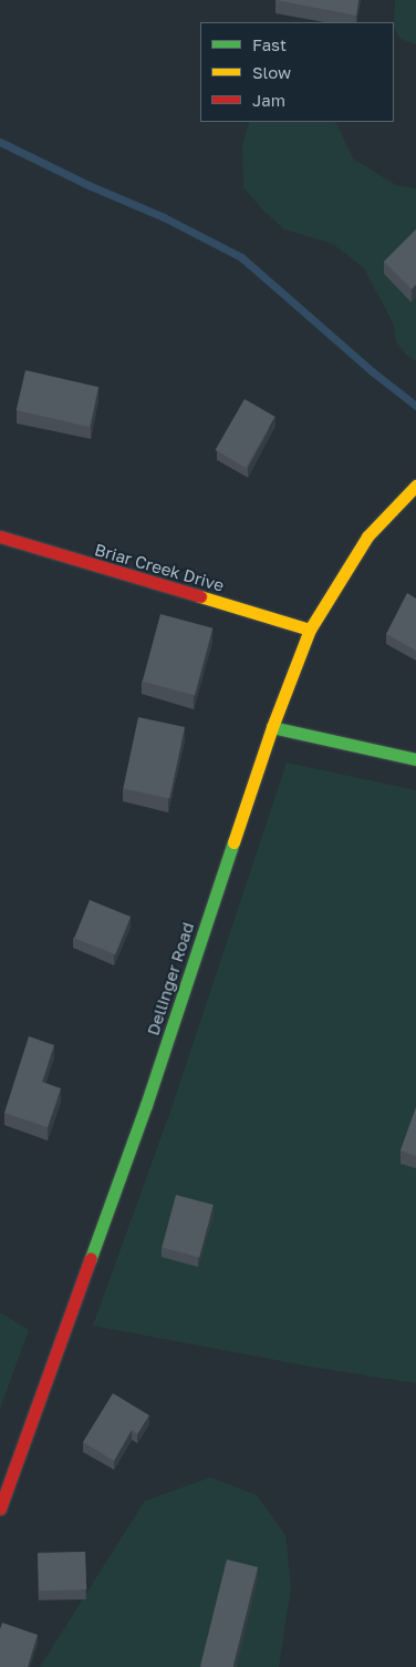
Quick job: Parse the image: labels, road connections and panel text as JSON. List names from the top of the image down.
{
  "streets": {
    "street": ["Briar Creek Drive", "Dellinger Road"]
  },
  "crossings": [
    ["Briar Creek Drive", "Dellinger Road"]
  ],
  "legend": ["Fast", "Slow", "Jam"]
}
